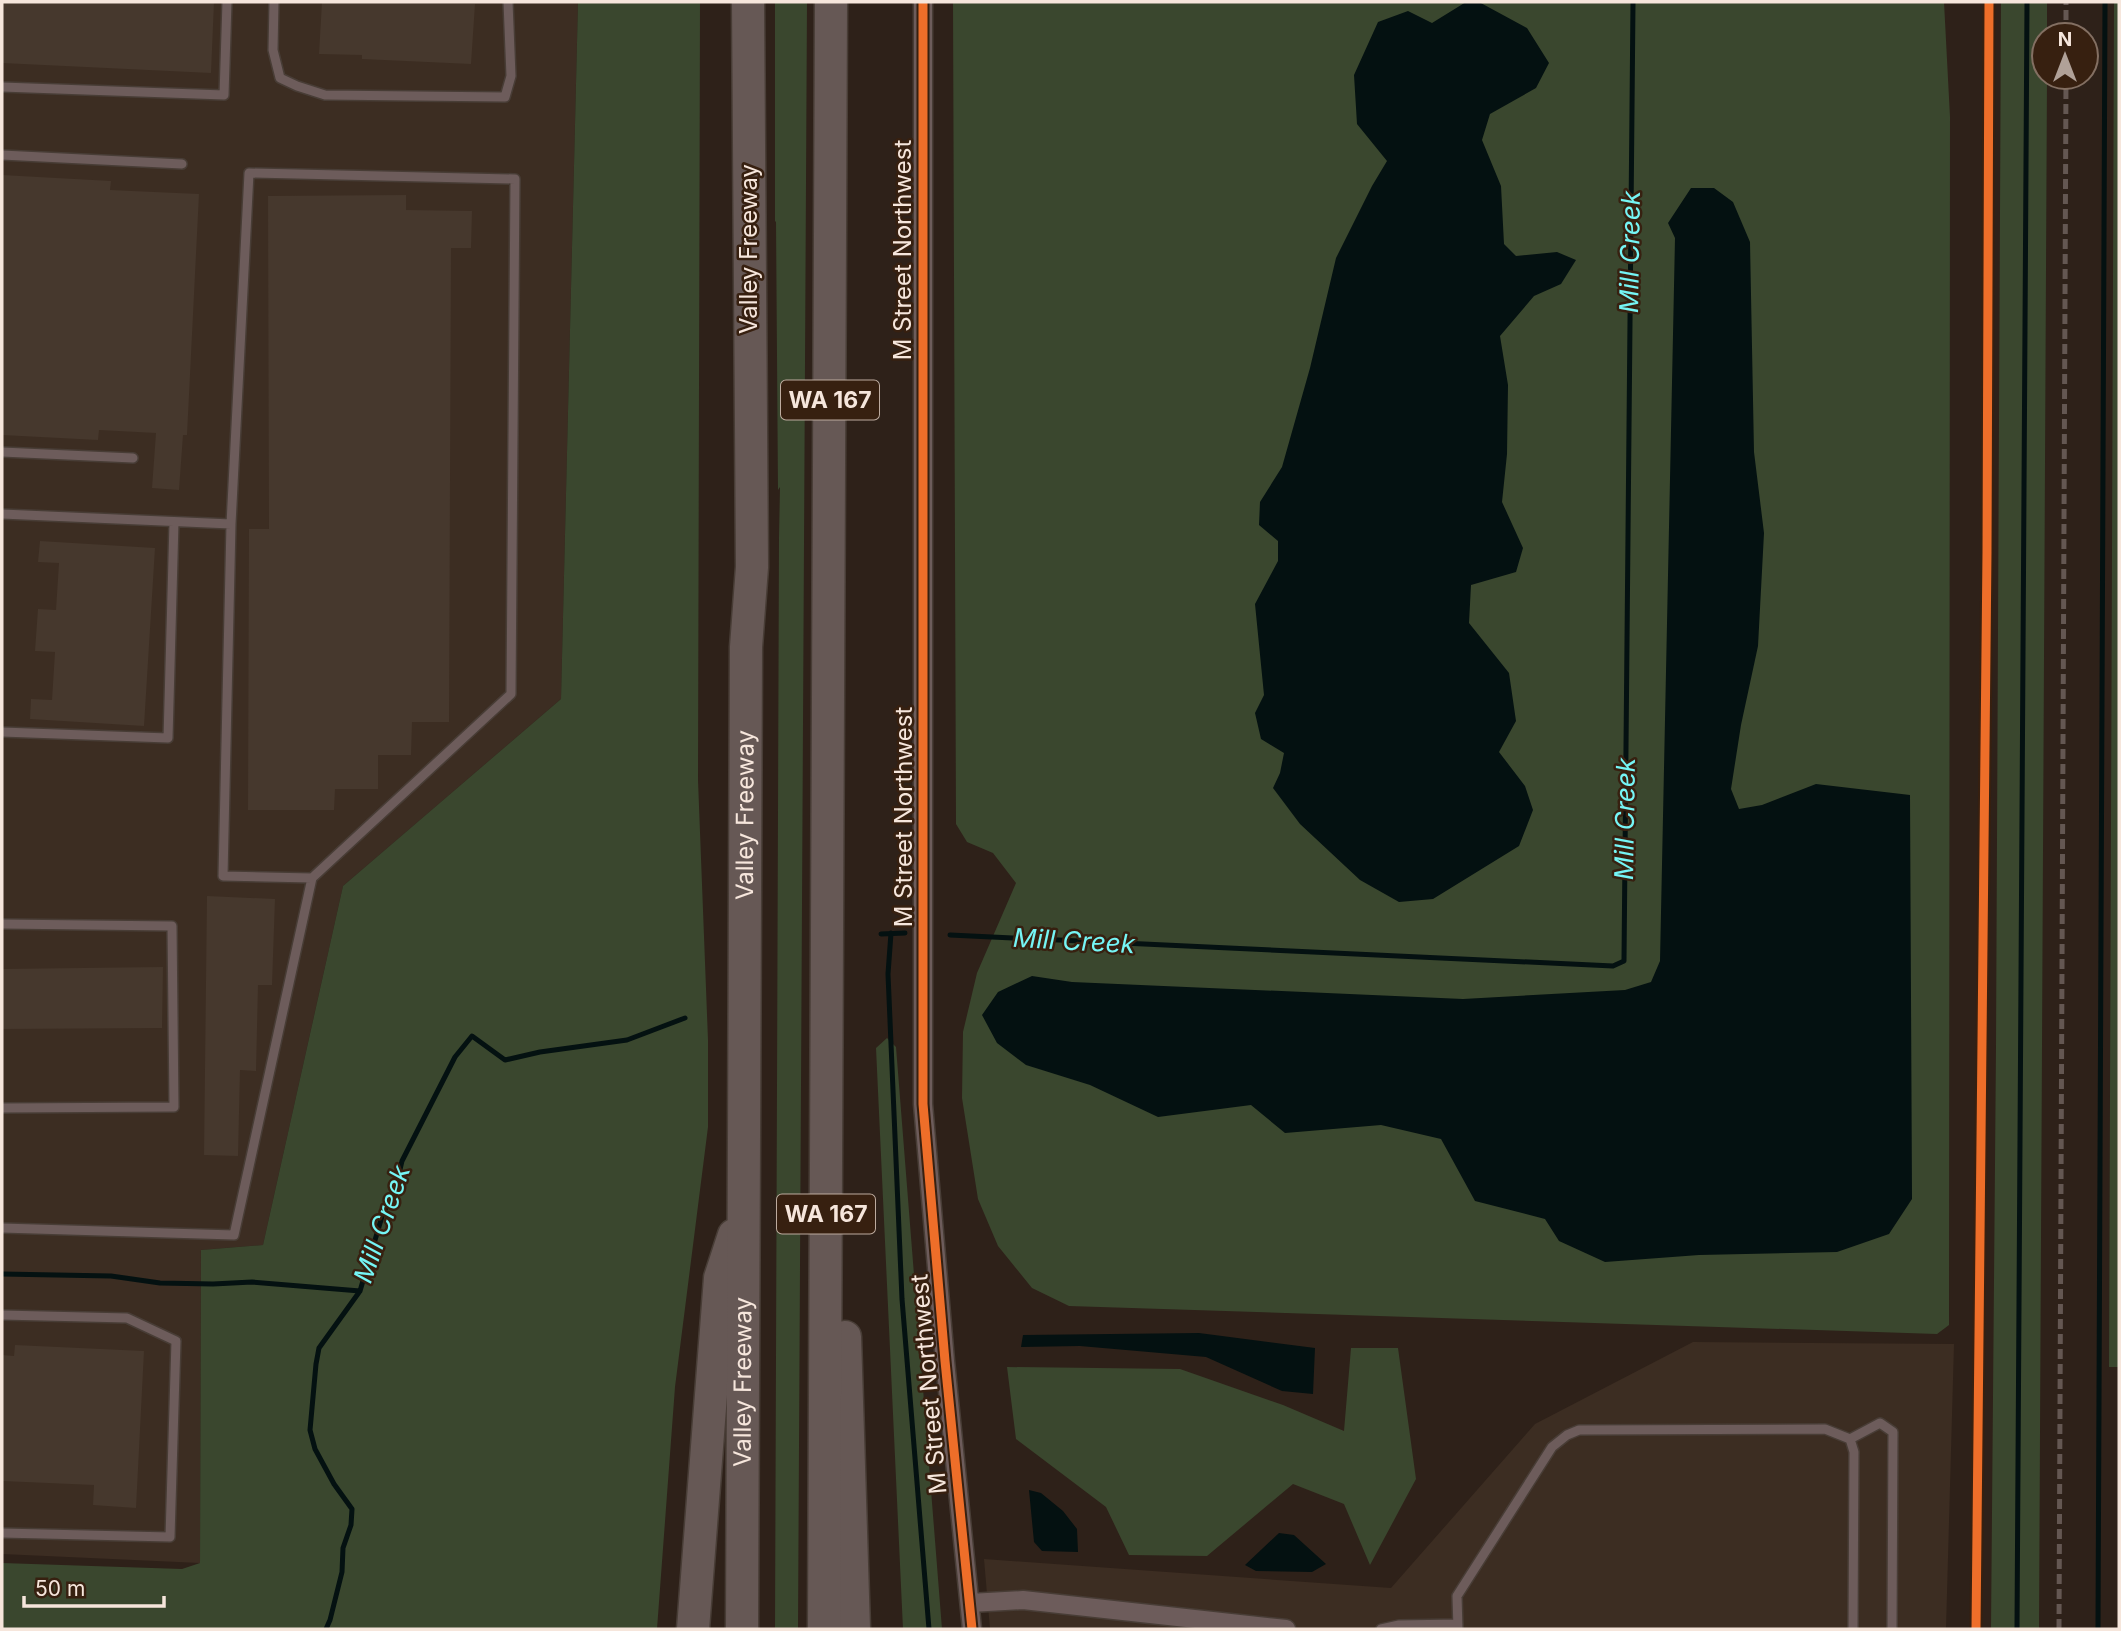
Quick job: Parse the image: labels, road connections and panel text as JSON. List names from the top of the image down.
{
  "streets": {
    "highway": ["Valley Freeway", "WA 167"],
    "street": ["M Street Northwest"]
  },
  "water": ["Mill Creek"],
  "scale_bar": "50 m",
  "north": "top"
}
